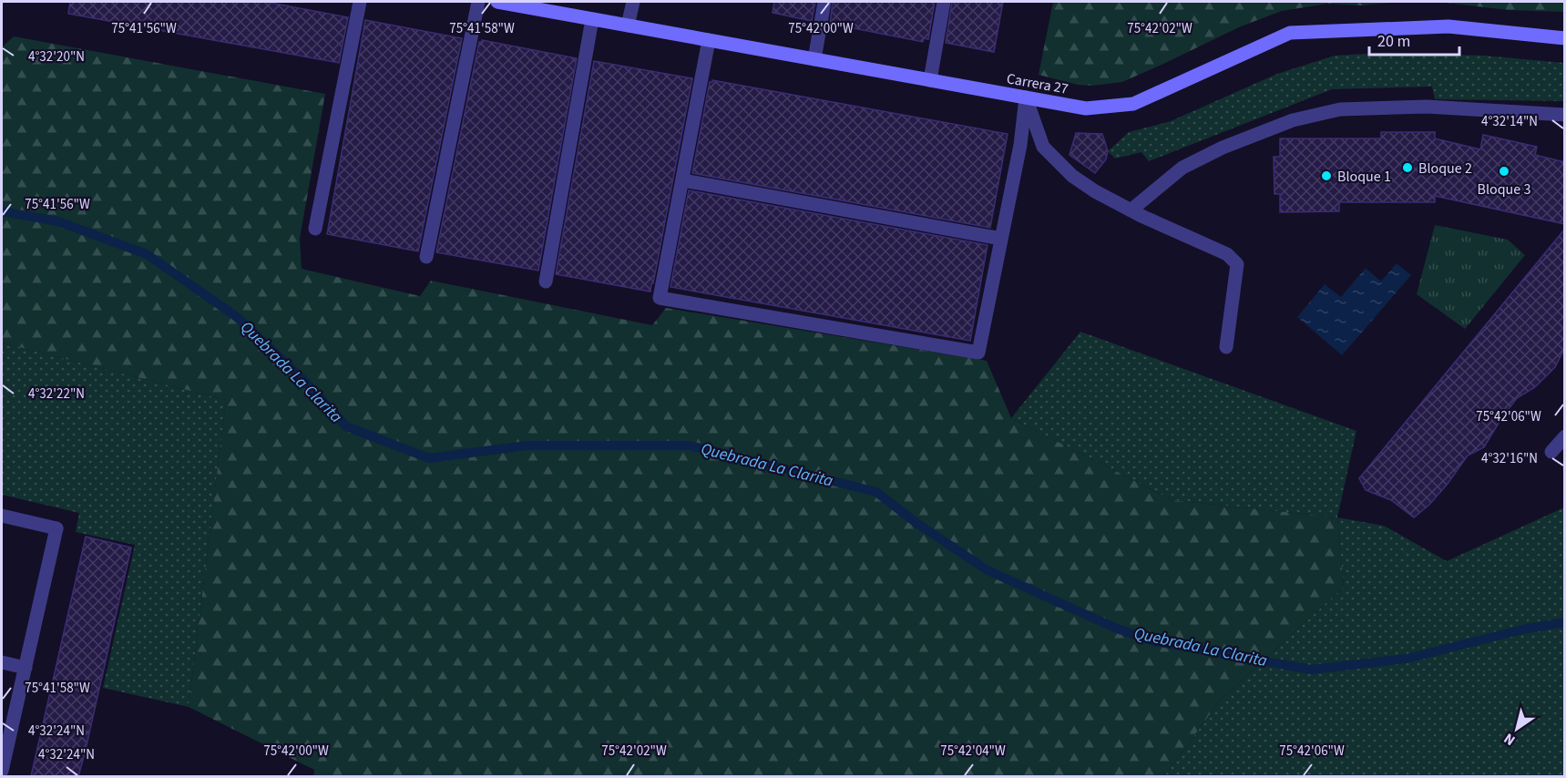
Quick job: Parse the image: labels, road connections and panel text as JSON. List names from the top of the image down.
{
  "streets": {
    "street": ["Carrera 27"]
  },
  "water": ["Quebrada La Clarita"],
  "places": ["Bloque 2", "Bloque 3", "Bloque 1"],
  "scale_bar": "20 m",
  "north": "bottom left",
  "coordinates": [
    "75°41'56\"W",
    "75°41'58\"W",
    "75°42'00\"W",
    "75°42'02\"W",
    "4°32'20\"N",
    "4°32'14\"N",
    "4°32'22\"N",
    "75°42'06\"W",
    "4°32'16\"N",
    "4°32'24\"N",
    "75°42'04\"W"
  ]
}
